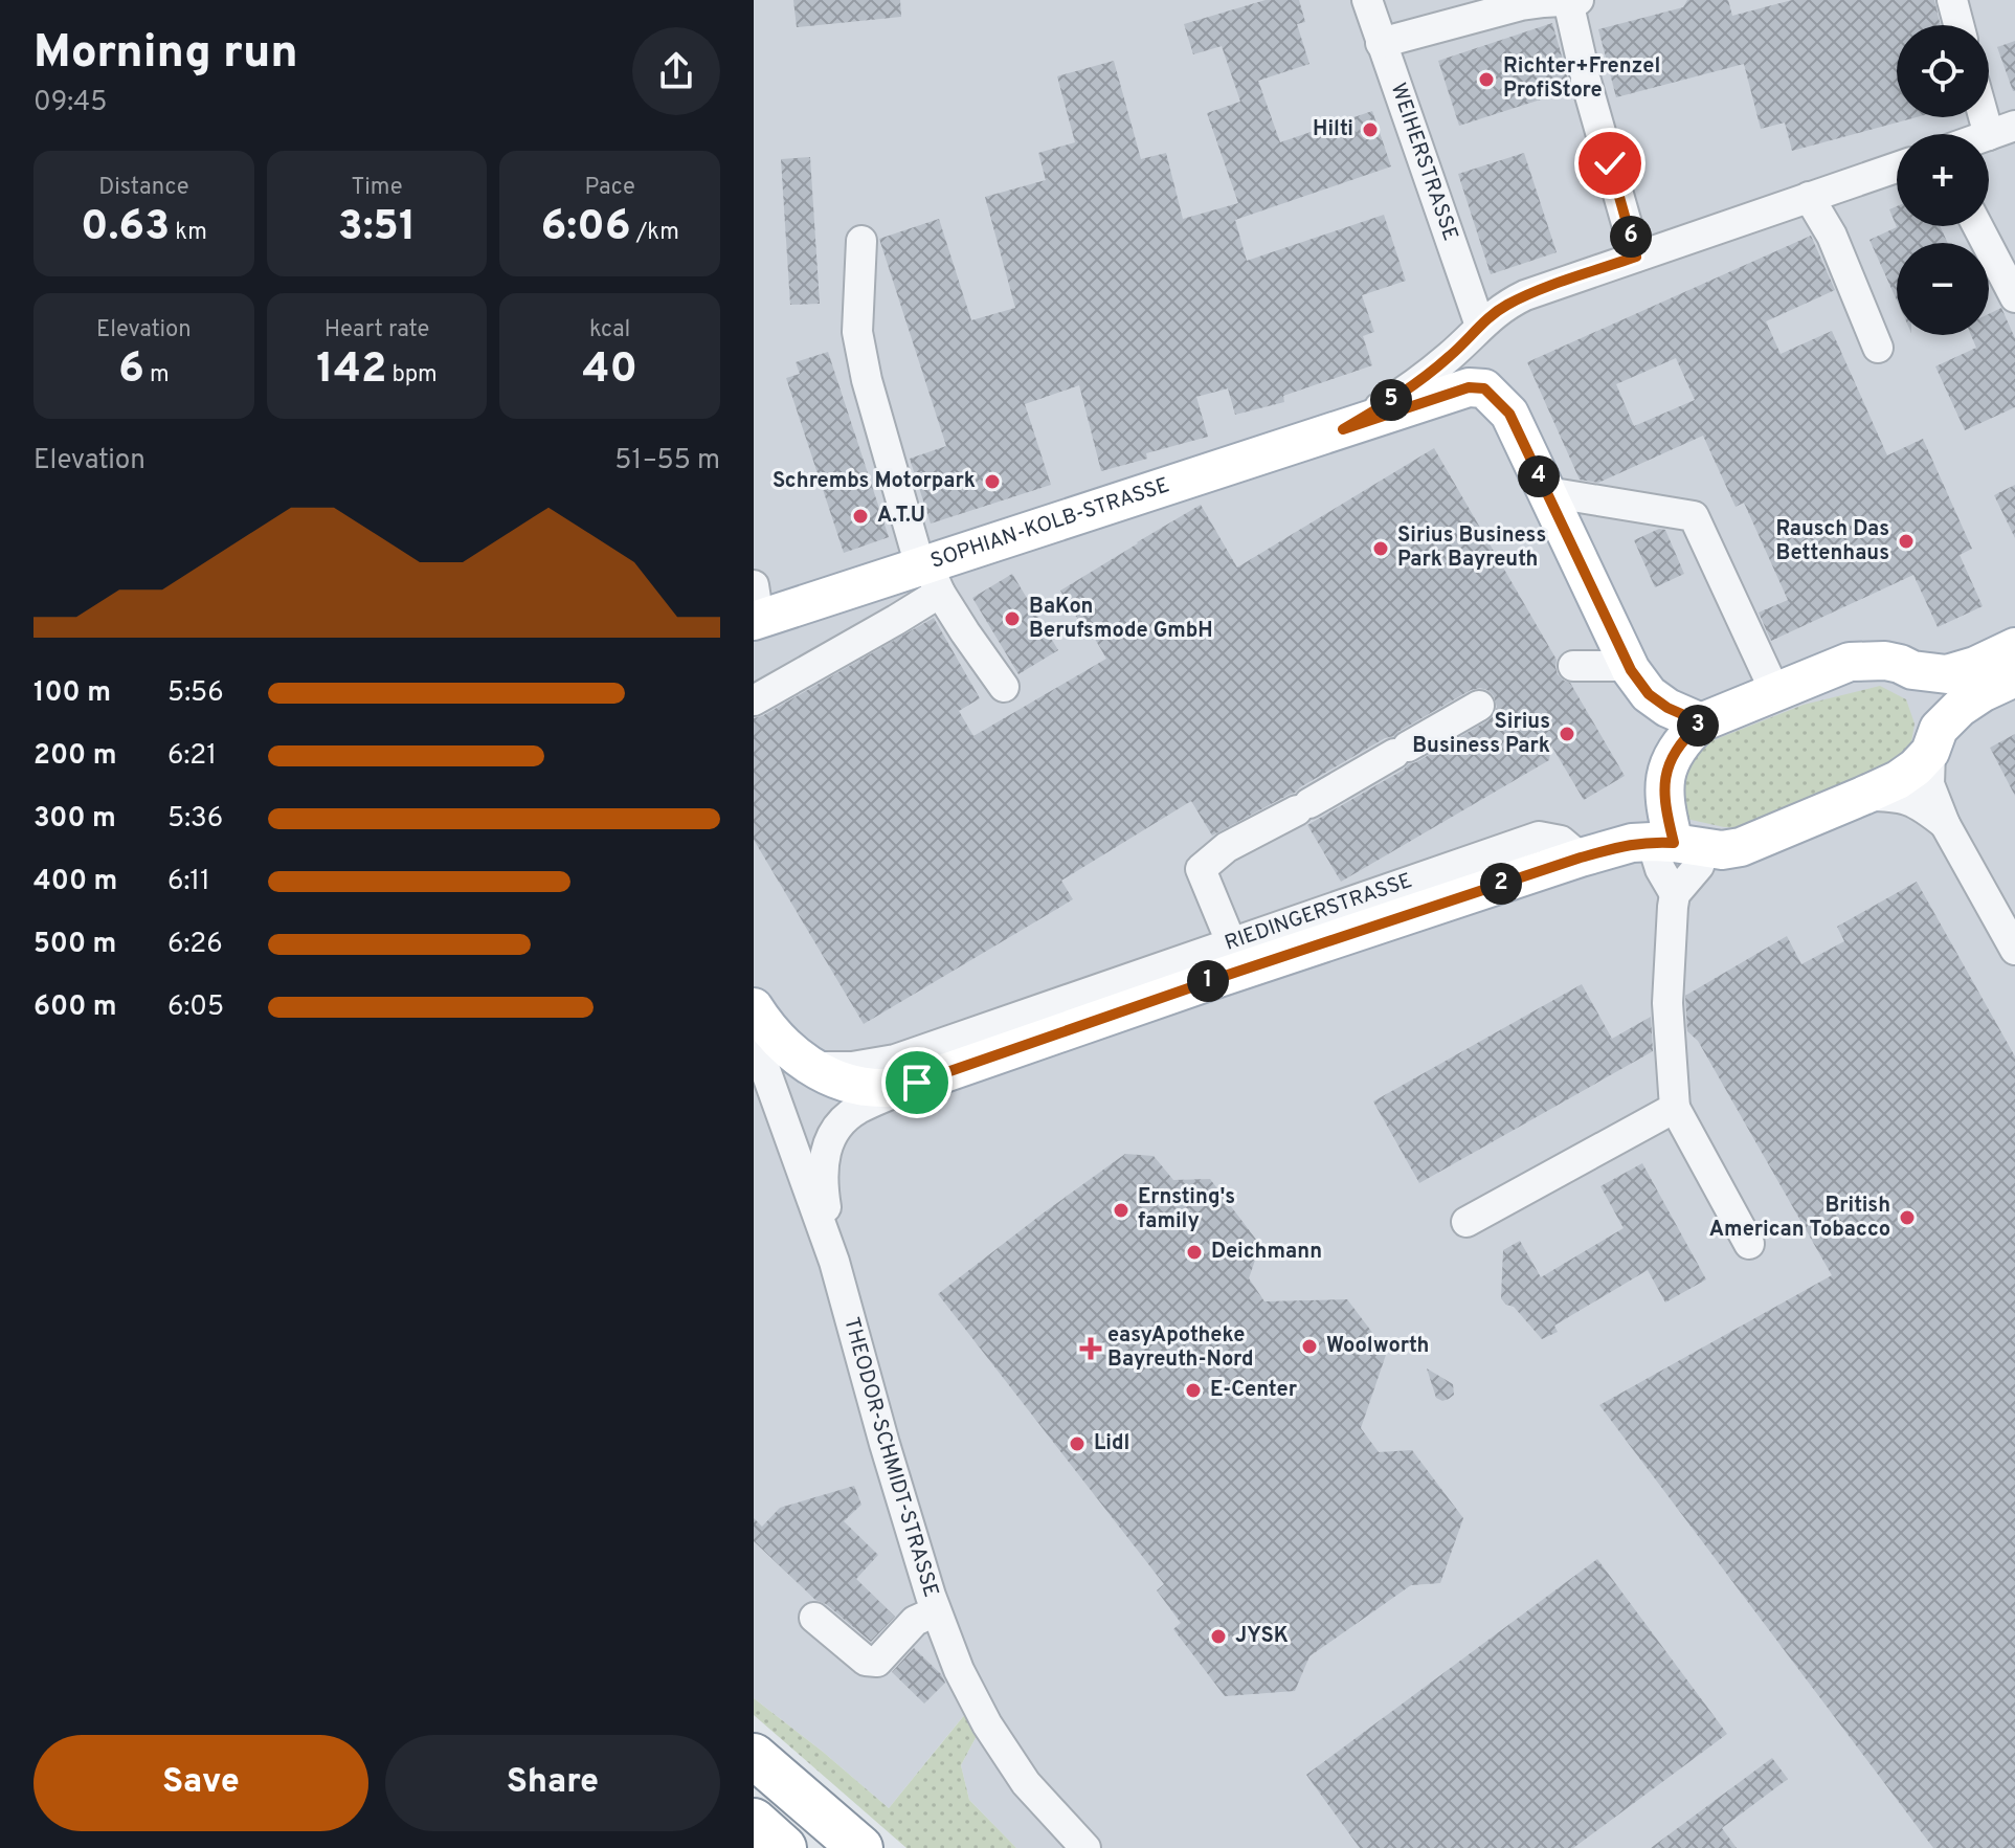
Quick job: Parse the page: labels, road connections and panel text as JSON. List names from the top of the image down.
{
  "streets": {
    "main road": ["SOPHIAN-KOLB-STRASSE", "RIEDINGERSTRASSE"],
    "street": ["WEIHERSTRASSE", "THEODOR-SCHMIDT-STRASSE"]
  },
  "places": {
    "other": [
      "Richter+Frenzel ProfiStore",
      "Hilti",
      "Schrembs Motorpark",
      "A.T.U",
      "Rausch Das Bettenhaus",
      "Sirius Business Park Bayreuth",
      "BaKon Berufsmode GmbH",
      "Sirius Business Park",
      "Ernsting's family",
      "British American Tobacco",
      "Deichmann",
      "Woolworth",
      "E-Center",
      "Lidl",
      "JYSK"
    ],
    "health": ["easyApotheke Bayreuth-Nord"]
  },
  "page": {
    "heading": ["Morning run", "09:45"],
    "map_buttons": ["+", "−"],
    "stats": [
      ["Distance", "0.63 km"],
      ["Time", "3:51"],
      ["Pace", "6:06 /km"],
      ["Elevation", "6 m"],
      ["Heart rate", "142 bpm"],
      ["kcal", "40"]
    ],
    "pins": [
      "6",
      "5",
      "4",
      "3",
      "2",
      "1"
    ],
    "chart": ["Elevation", "51–55 m"],
    "list": [
      {
        "name": "100 m",
        "note": "5:56"
      },
      {
        "name": "200 m",
        "note": "6:21"
      },
      {
        "name": "300 m",
        "note": "5:36"
      },
      {
        "name": "400 m",
        "note": "6:11"
      },
      {
        "name": "500 m",
        "note": "6:26"
      },
      {
        "name": "600 m",
        "note": "6:05"
      }
    ],
    "buttons": ["Save", "Share"]
  }
}
